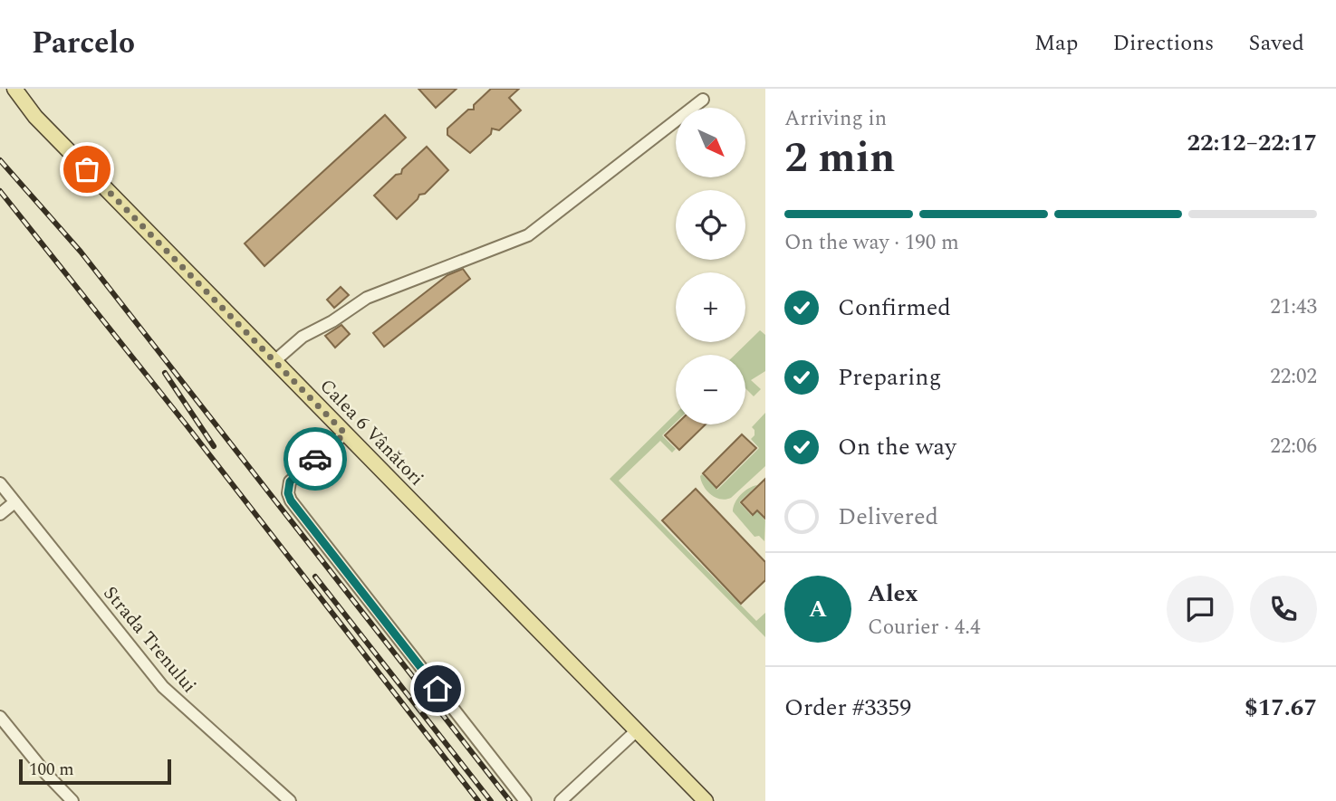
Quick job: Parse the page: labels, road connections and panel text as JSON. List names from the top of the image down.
{
  "streets": {
    "main road": ["Calea 6 Vânători"],
    "street": ["Strada Trenului"]
  },
  "scale_bar": "100 m",
  "north": "bottom right",
  "page": {
    "header": "Parcelo",
    "nav": ["Map", "Directions", "Saved"],
    "heading": ["2 min", "Arriving in", "22:12–22:17"],
    "panel": [
      "Alex",
      "Courier · 4.4",
      "Order #3359",
      "$17.67"
    ],
    "map_buttons": ["+", "−"],
    "bar": "On the way · 190 m",
    "list": [
      ["Confirmed", "21:43"],
      ["Preparing", "22:02"],
      ["On the way", "22:06"],
      "Delivered"
    ],
    "round": "A",
    "scale": "100 m"
  }
}
